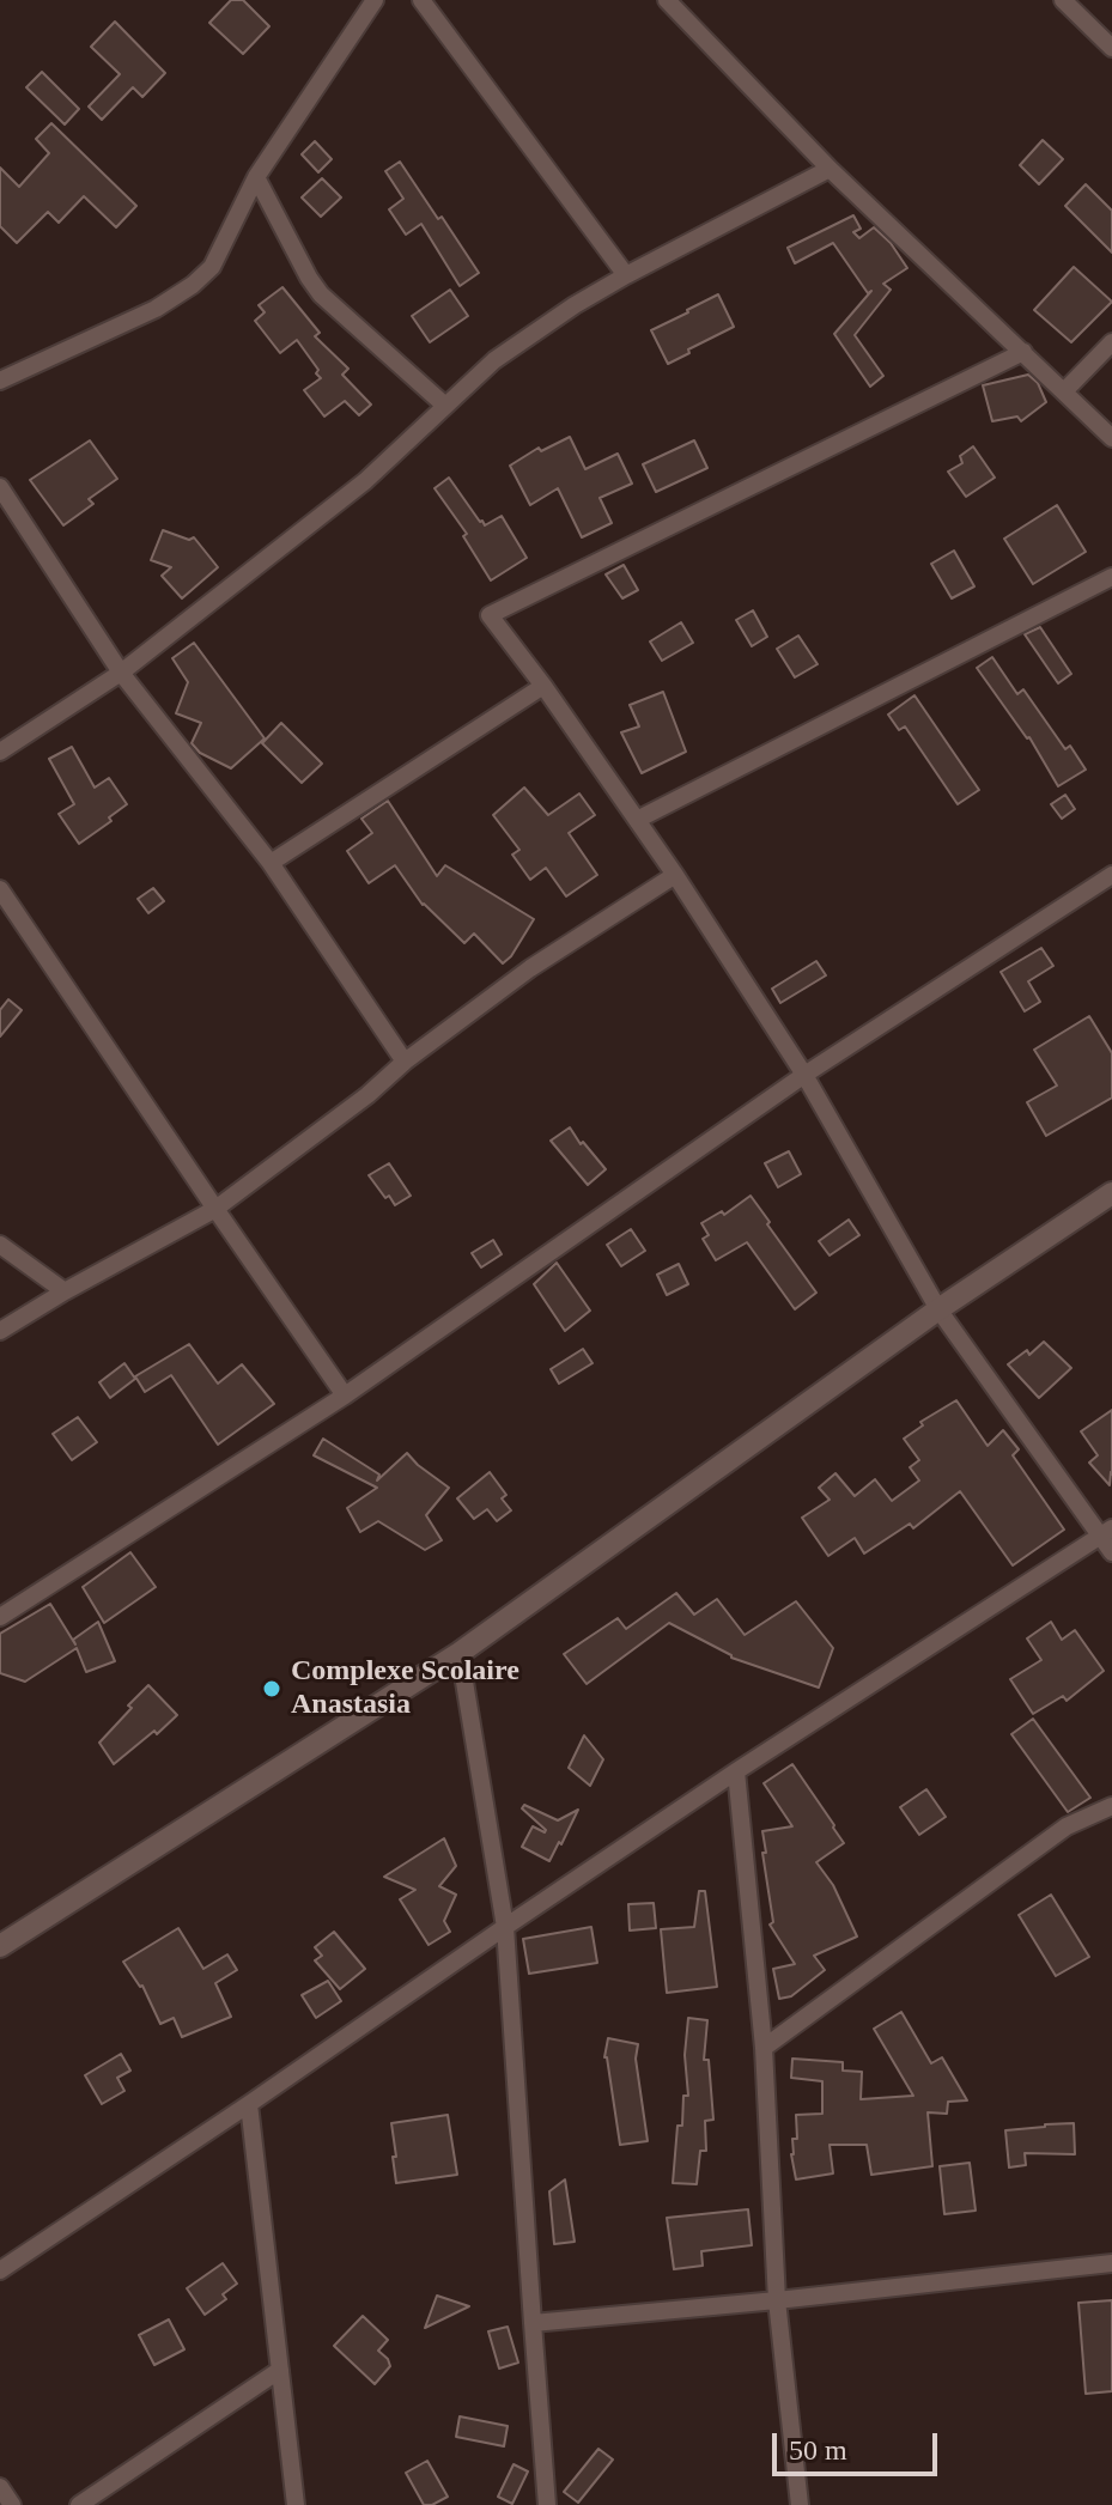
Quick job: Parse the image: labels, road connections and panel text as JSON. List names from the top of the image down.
{
  "places": ["Complexe Scolaire Anastasia"],
  "scale_bar": "50 m"
}
